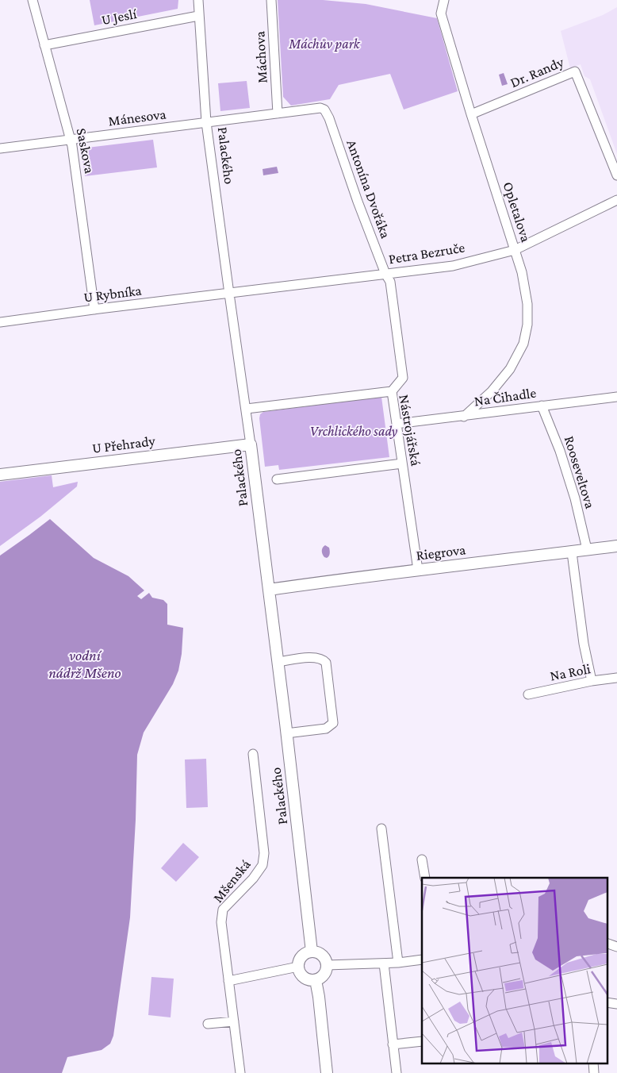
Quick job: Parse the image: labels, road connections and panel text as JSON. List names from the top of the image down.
{
  "streets": {
    "street": [
      "U Jeslí",
      "Máchova",
      "Dr. Randy",
      "Mánesova",
      "Saskova",
      "Palackého",
      "Antonína Dvořáka",
      "Opletalova",
      "Petra Bezruče",
      "U Rybníka",
      "Na Čihadle",
      "Nástrojářská",
      "U Přehrady",
      "Rooseveltova",
      "Riegrova",
      "Na Roli",
      "Mšenská"
    ]
  },
  "crossings": [
    ["U Jeslí", "Saskova"],
    ["U Jeslí", "Palackého"],
    ["Máchova", "Mánesova"],
    ["Máchova", "Antonína Dvořáka"],
    ["Dr. Randy", "Opletalova"],
    ["Mánesova", "Saskova"],
    ["Mánesova", "Palackého"],
    ["Mánesova", "Antonína Dvořáka"],
    ["Saskova", "U Rybníka"],
    ["Palackého", "Petra Bezruče"],
    ["Palackého", "U Rybníka"],
    ["Palackého", "Nástrojářská"],
    ["Palackého", "U Přehrady"],
    ["Palackého", "Riegrova"],
    ["Antonína Dvořáka", "Petra Bezruče"],
    ["Antonína Dvořáka", "Nástrojářská"],
    ["Opletalova", "Petra Bezruče"],
    ["Opletalova", "Na Čihadle"],
    ["Petra Bezruče", "U Rybníka"],
    ["Na Čihadle", "Nástrojářská"],
    ["Na Čihadle", "Rooseveltova"],
    ["Nástrojářská", "Riegrova"],
    ["Rooseveltova", "Riegrova"]
  ],
  "water": ["vodní nádrž Mšeno"],
  "parks": ["Máchův park", "Vrchlického sady"]
}
